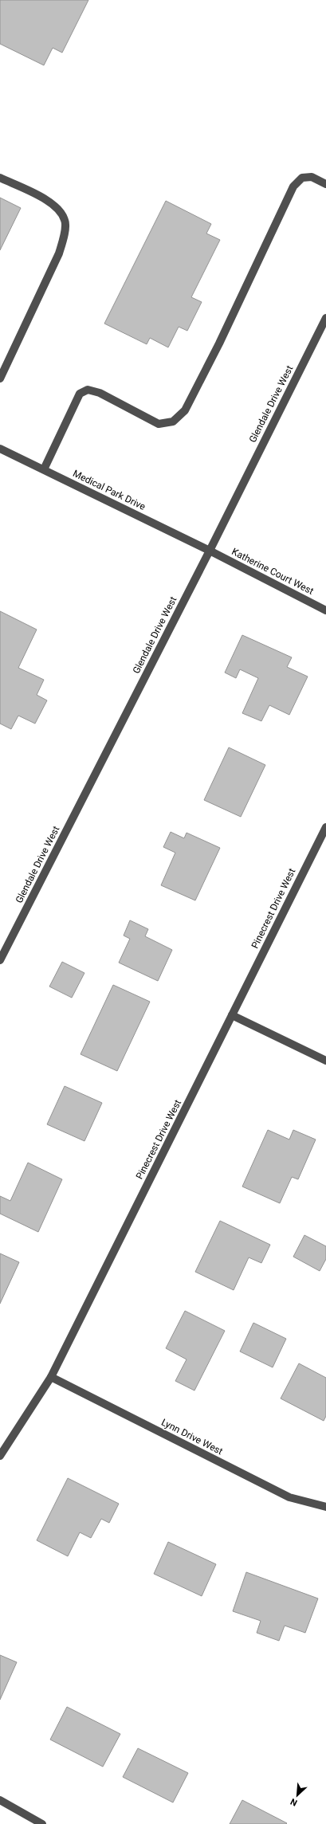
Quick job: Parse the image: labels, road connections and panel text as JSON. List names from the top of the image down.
{
  "streets": {
    "street": [
      "Glendale Drive West",
      "Medical Park Drive",
      "Katherine Court West",
      "Pinecrest Drive West",
      "Lynn Drive West"
    ]
  },
  "crossings": [
    ["Glendale Drive West", "Medical Park Drive"],
    ["Glendale Drive West", "Katherine Court West"],
    ["Medical Park Drive", "Katherine Court West"],
    ["Pinecrest Drive West", "Lynn Drive West"]
  ],
  "north": "bottom left"
}
